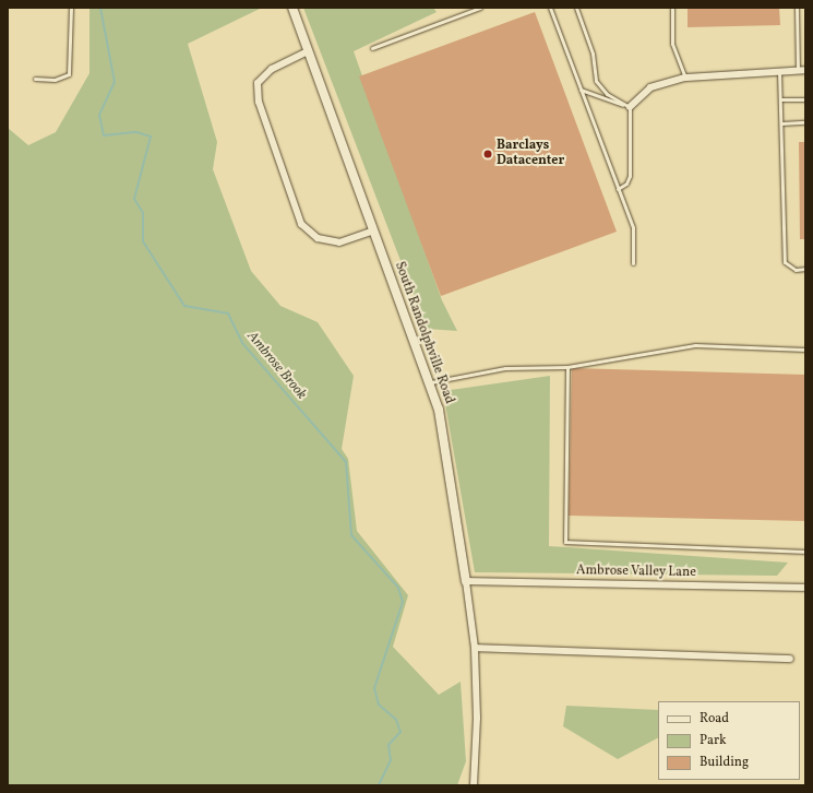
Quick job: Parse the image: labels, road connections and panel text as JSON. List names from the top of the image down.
{
  "streets": {
    "street": ["South Randolphville Road", "Ambrose Valley Lane"]
  },
  "crossings": [
    ["South Randolphville Road", "Ambrose Valley Lane"]
  ],
  "water": ["Ambrose Brook"],
  "places": ["Barclays Datacenter"],
  "legend": ["Road", "Park", "Building"]
}
